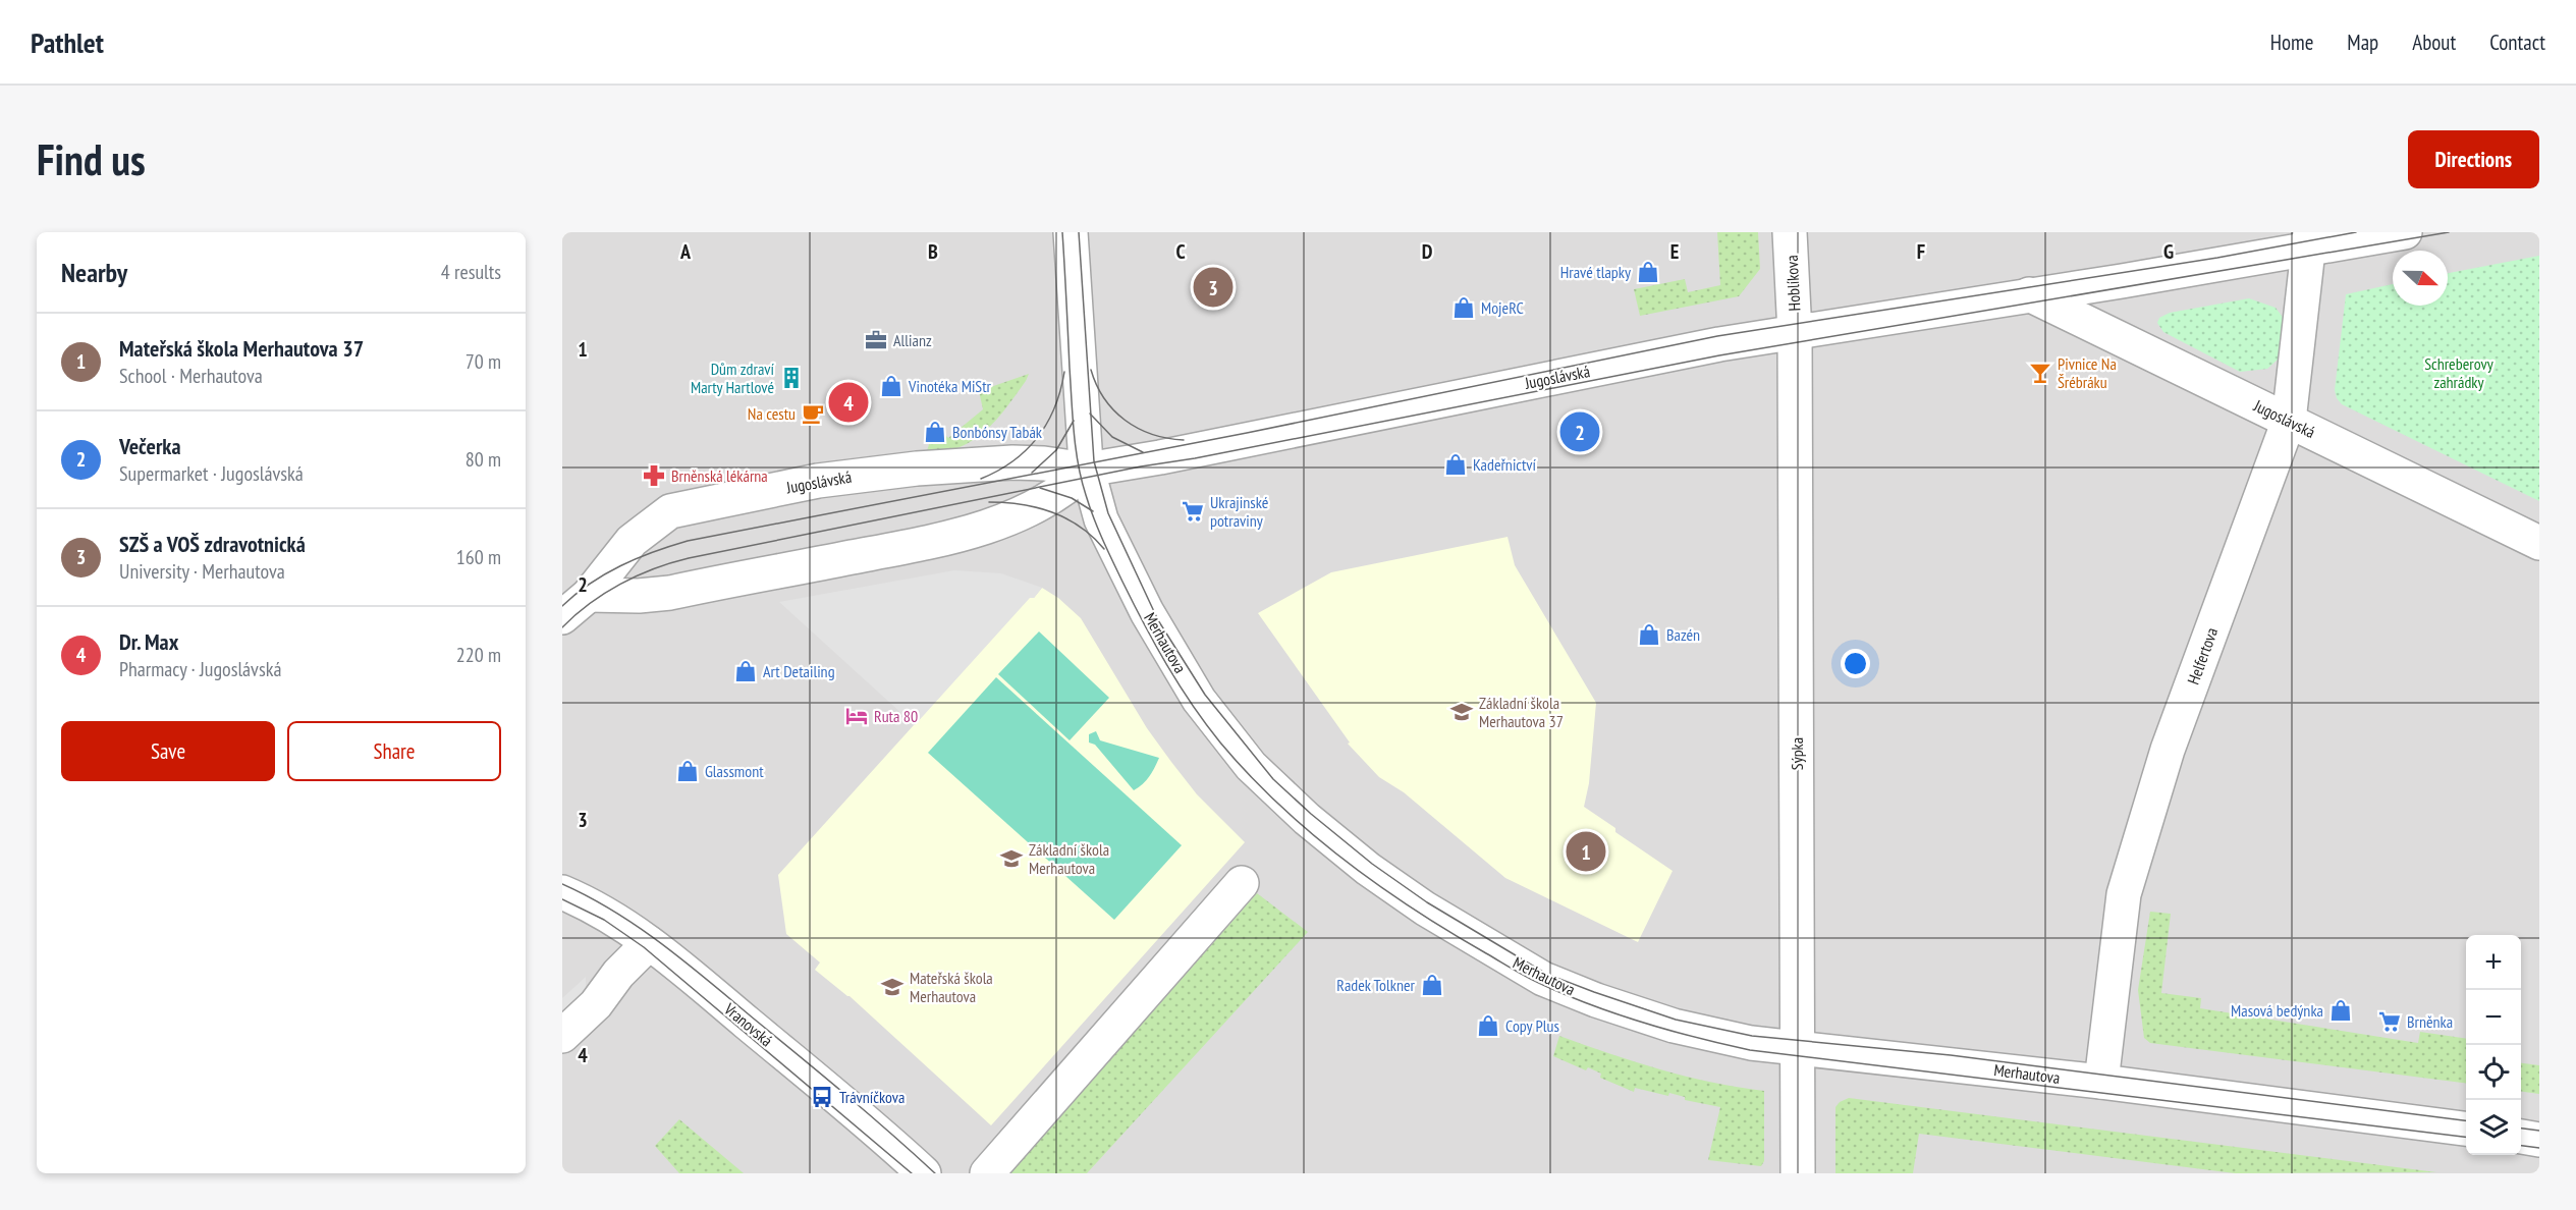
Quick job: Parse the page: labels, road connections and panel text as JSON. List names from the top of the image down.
{
  "streets": {
    "street": [
      "Hoblíkova",
      "Jugoslávská",
      "Merhautova",
      "Helfertova",
      "Sýpka",
      "Vranovská"
    ]
  },
  "crossings": [
    ["Hoblíkova", "Jugoslávská"],
    ["Hoblíkova", "Sýpka"],
    ["Jugoslávská", "Merhautova"],
    ["Jugoslávská", "Helfertova"],
    ["Jugoslávská", "Sýpka"],
    ["Merhautova", "Helfertova"],
    ["Merhautova", "Sýpka"]
  ],
  "parks": ["Schreberovy zahrádky"],
  "places": {
    "shop": [
      "Hravé tlapky",
      "MojeRC",
      "Vinotéka MiStr",
      "Bonbónsy Tabák",
      "Kadeřnictví",
      "Bazén",
      "Art Detailing",
      "Glassmont",
      "Radek Tolkner",
      "Masová bedýnka",
      "Copy Plus"
    ],
    "office": ["Allianz"],
    "bar": ["Pivnice Na Šrébráku"],
    "building": ["Dům zdraví Marty Hartlové"],
    "cafe": ["Na cestu"],
    "pharmacy": ["Brněnská lékárna"],
    "supermarket": ["Ukrajinské potraviny", "Brněnka"],
    "school or university": ["Základní škola Merhautova 37", "Základní škola Merhautova", "Mateřská škola Merhautova"],
    "hotel": ["Ruta 80"],
    "bus stop": ["Trávníčkova"]
  },
  "north": "right",
  "page": {
    "header": "Pathlet",
    "nav": [
      "Home",
      "Map",
      "About",
      "Contact"
    ],
    "buttons": [
      "Directions",
      ["Save", "Share"]
    ],
    "title": "Find us",
    "heading": ["Nearby", "4 results"],
    "pins": [
      "3",
      "4",
      "2",
      "1"
    ],
    "list": [
      {
        "mark": "1",
        "name": "Mateřská škola Merhautova 37",
        "note": "School · Merhautova",
        "value": "70 m"
      },
      {
        "mark": "2",
        "name": "Večerka",
        "note": "Supermarket · Jugoslávská",
        "value": "80 m"
      },
      {
        "mark": "3",
        "name": "SZŠ a VOŠ zdravotnická",
        "note": "University · Merhautova",
        "value": "160 m"
      },
      {
        "mark": "4",
        "name": "Dr. Max",
        "note": "Pharmacy · Jugoslávská",
        "value": "220 m"
      }
    ],
    "map_buttons": ["+", "−"]
  },
  "grid": {
    "columns": [
      "A",
      "B",
      "C",
      "D",
      "E",
      "F",
      "G"
    ],
    "rows": [
      "1",
      "2",
      "3",
      "4"
    ]
  }
}
